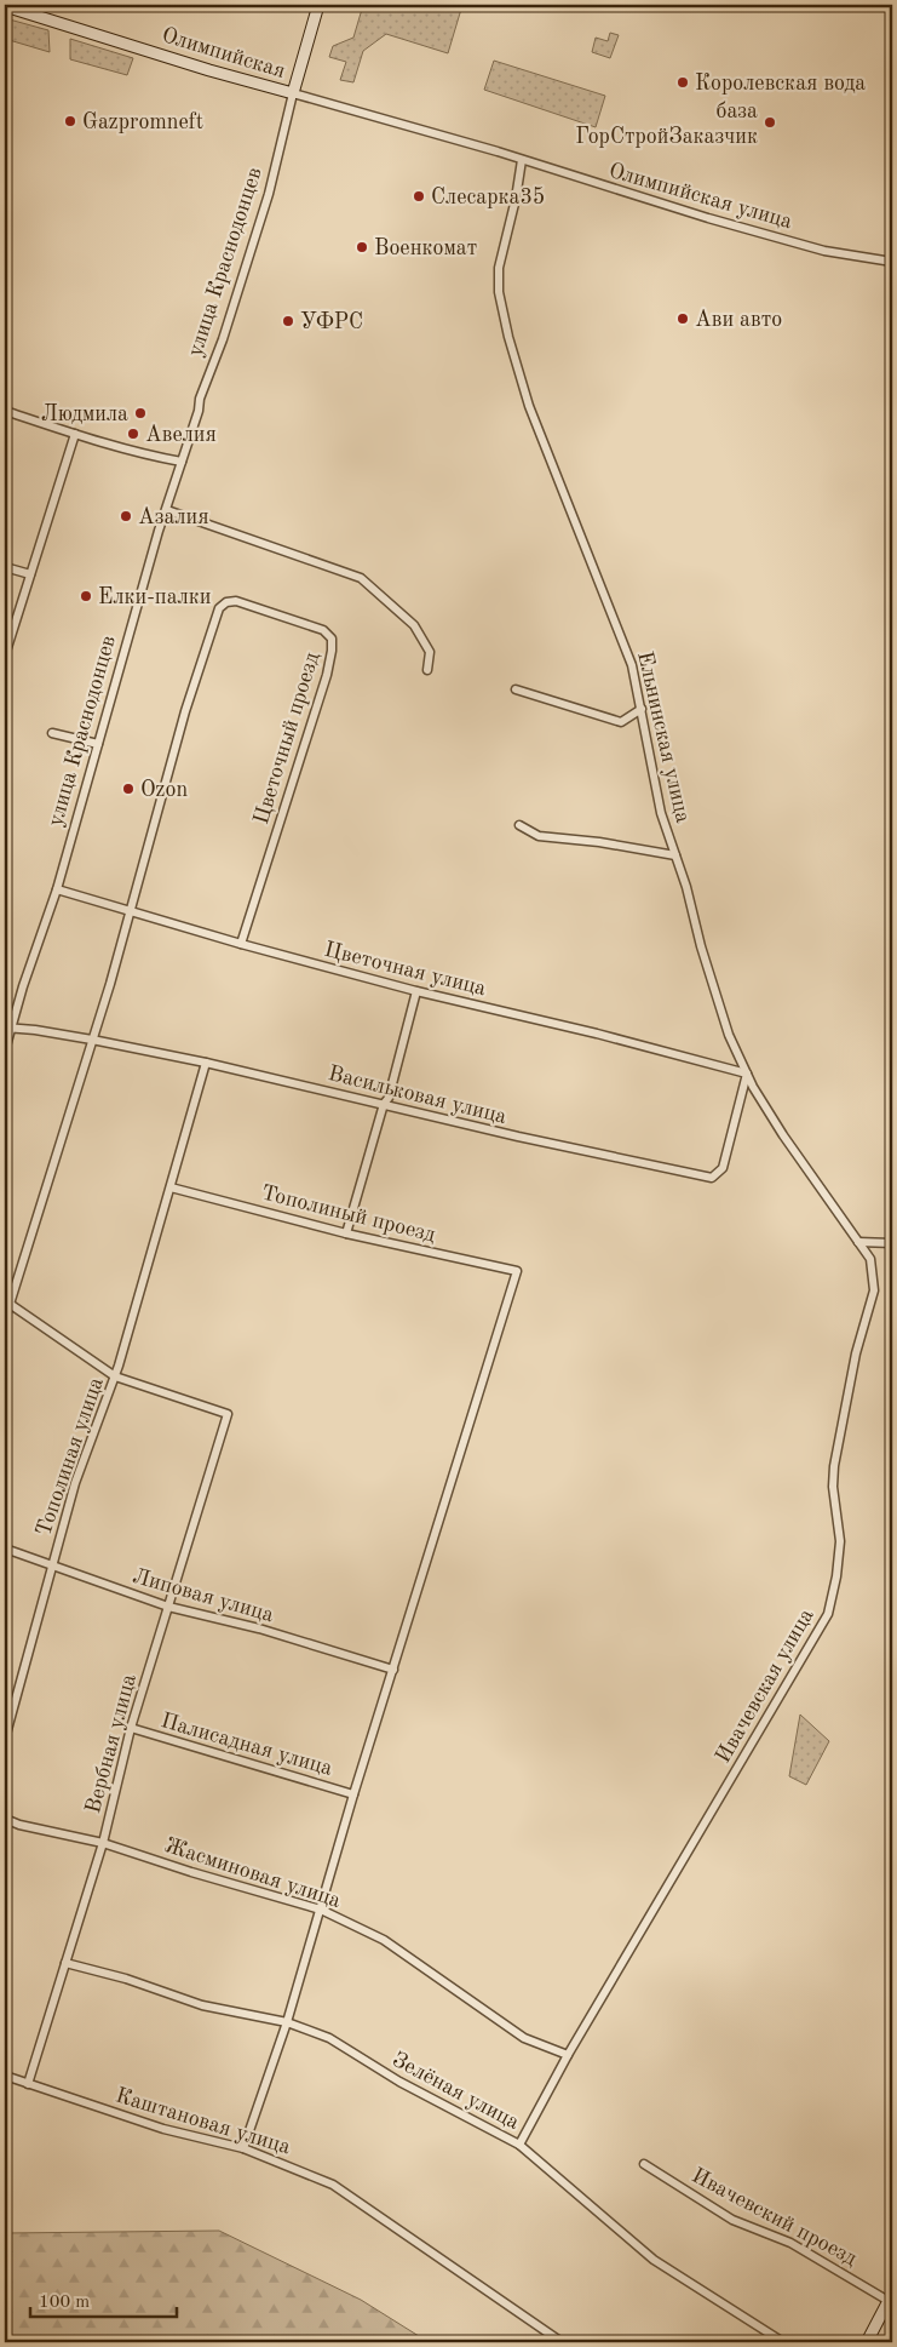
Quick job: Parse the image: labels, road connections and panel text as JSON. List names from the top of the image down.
{
  "streets": {
    "main road": ["Олимпийская", "улица Краснодонцев"],
    "street": [
      "Олимпийская улица",
      "Ельнинская улица",
      "Цветочный проезд",
      "Цветочная улица",
      "Васильковая улица",
      "Тополиный проезд",
      "Тополиная улица",
      "Липовая улица",
      "Ивачевская улица",
      "Вербная улица",
      "Палисадная улица",
      "Жасминовая улица",
      "Зелёная улица",
      "Каштановая улица",
      "Ивачевский проезд"
    ]
  },
  "crossings": [
    ["Олимпийская", "Олимпийская улица"],
    ["Олимпийская", "улица Краснодонцев"],
    ["Олимпийская улица", "улица Краснодонцев"],
    ["Олимпийская улица", "Ельнинская улица"],
    ["улица Краснодонцев", "Цветочная улица"],
    ["улица Краснодонцев", "Васильковая улица"],
    ["Ельнинская улица", "Цветочная улица"],
    ["Ельнинская улица", "Васильковая улица"],
    ["Ельнинская улица", "Ивачевская улица"],
    ["Цветочный проезд", "Цветочная улица"],
    ["Цветочный проезд", "Васильковая улица"],
    ["Цветочная улица", "Васильковая улица"],
    ["Васильковая улица", "Тополиная улица"],
    ["Тополиный проезд", "Тополиная улица"],
    ["Тополиный проезд", "Липовая улица"],
    ["Тополиная улица", "Липовая улица"],
    ["Тополиная улица", "Вербная улица"],
    ["Липовая улица", "Вербная улица"],
    ["Ивачевская улица", "Жасминовая улица"],
    ["Ивачевская улица", "Зелёная улица"],
    ["Вербная улица", "Палисадная улица"],
    ["Вербная улица", "Жасминовая улица"],
    ["Вербная улица", "Зелёная улица"],
    ["Вербная улица", "Каштановая улица"]
  ],
  "places": [
    "Королевская вода",
    "Gazpromneft",
    "база ГорСтройЗаказчик",
    "Слесарка35",
    "Военкомат",
    "Ави авто",
    "УФРС",
    "Людмила",
    "Авелия",
    "Азалия",
    "Елки-палки",
    "Ozon"
  ],
  "scale_bar": "100 m"
}
